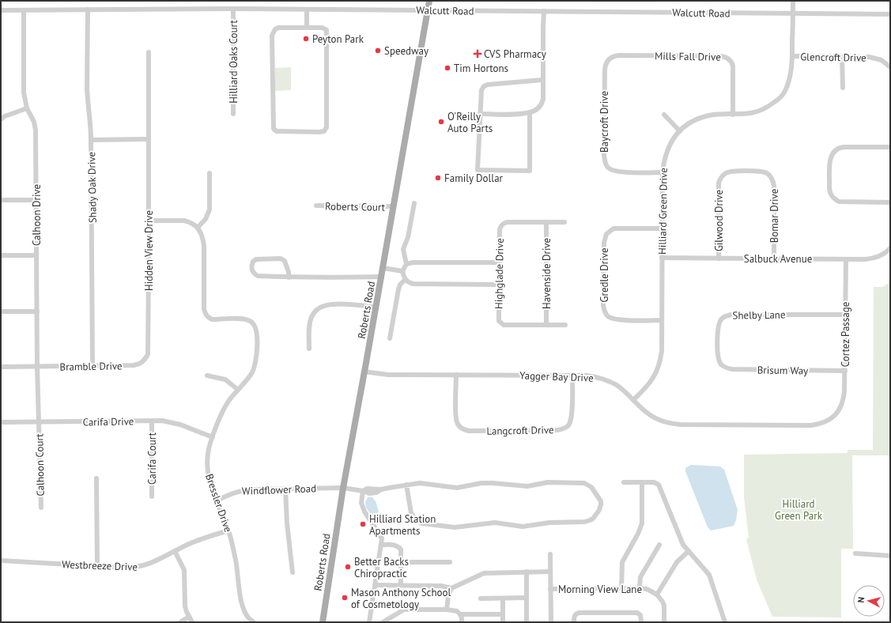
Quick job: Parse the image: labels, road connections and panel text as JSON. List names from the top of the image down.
{
  "streets": {
    "main road": ["Roberts Road"],
    "street": [
      "Walcutt Road",
      "Mills Fall Drive",
      "Glencroft Drive",
      "Hilliard Oaks Court",
      "Baycroft Drive",
      "Shady Oak Drive",
      "Roberts Court",
      "Hilliard Green Drive",
      "Calhoon Drive",
      "Bomar Drive",
      "Gilwood Drive",
      "Hidden View Drive",
      "Salbuck Avenue",
      "Highglade Drive",
      "Havenside Drive",
      "Gredle Drive",
      "Shelby Lane",
      "Cortez Passage",
      "Bramble Drive",
      "Brisum Way",
      "Yagger Bay Drive",
      "Carifa Drive",
      "Langcroft Drive",
      "Carifa Court",
      "Calhoon Court",
      "Windflower Road",
      "Bressler Drive",
      "Westbreeze Drive",
      "Morning View Lane"
    ]
  },
  "crossings": [
    ["Walcutt Road", "Hilliard Oaks Court"],
    ["Walcutt Road", "Shady Oak Drive"],
    ["Walcutt Road", "Hilliard Green Drive"],
    ["Walcutt Road", "Calhoon Drive"],
    ["Walcutt Road", "Roberts Road"],
    ["Mills Fall Drive", "Baycroft Drive"],
    ["Mills Fall Drive", "Hilliard Green Drive"],
    ["Glencroft Drive", "Hilliard Green Drive"],
    ["Baycroft Drive", "Hilliard Green Drive"],
    ["Shady Oak Drive", "Bramble Drive"],
    ["Roberts Court", "Roberts Road"],
    ["Hilliard Green Drive", "Salbuck Avenue"],
    ["Hilliard Green Drive", "Gredle Drive"],
    ["Hilliard Green Drive", "Yagger Bay Drive"],
    ["Calhoon Drive", "Bramble Drive"],
    ["Calhoon Drive", "Carifa Drive"],
    ["Calhoon Drive", "Calhoon Court"],
    ["Bomar Drive", "Gilwood Drive"],
    ["Bomar Drive", "Salbuck Avenue"],
    ["Gilwood Drive", "Salbuck Avenue"],
    ["Hidden View Drive", "Bramble Drive"],
    ["Salbuck Avenue", "Cortez Passage"],
    ["Highglade Drive", "Havenside Drive"],
    ["Roberts Road", "Yagger Bay Drive"],
    ["Roberts Road", "Windflower Road"],
    ["Shelby Lane", "Cortez Passage"],
    ["Shelby Lane", "Brisum Way"],
    ["Cortez Passage", "Brisum Way"],
    ["Cortez Passage", "Yagger Bay Drive"],
    ["Yagger Bay Drive", "Langcroft Drive"],
    ["Carifa Drive", "Carifa Court"],
    ["Carifa Drive", "Calhoon Court"],
    ["Carifa Drive", "Bressler Drive"],
    ["Windflower Road", "Bressler Drive"],
    ["Bressler Drive", "Westbreeze Drive"]
  ],
  "parks": ["Hilliard Green Park"],
  "places": {
    "other": [
      "Peyton Park",
      "Speedway",
      "Tim Hortons",
      "O'Reilly Auto Parts",
      "Family Dollar",
      "Hilliard Station Apartments",
      "Better Backs Chiropractic",
      "Mason Anthony School of Cosmetology"
    ],
    "health": ["CVS Pharmacy"]
  },
  "north": "left"
}
